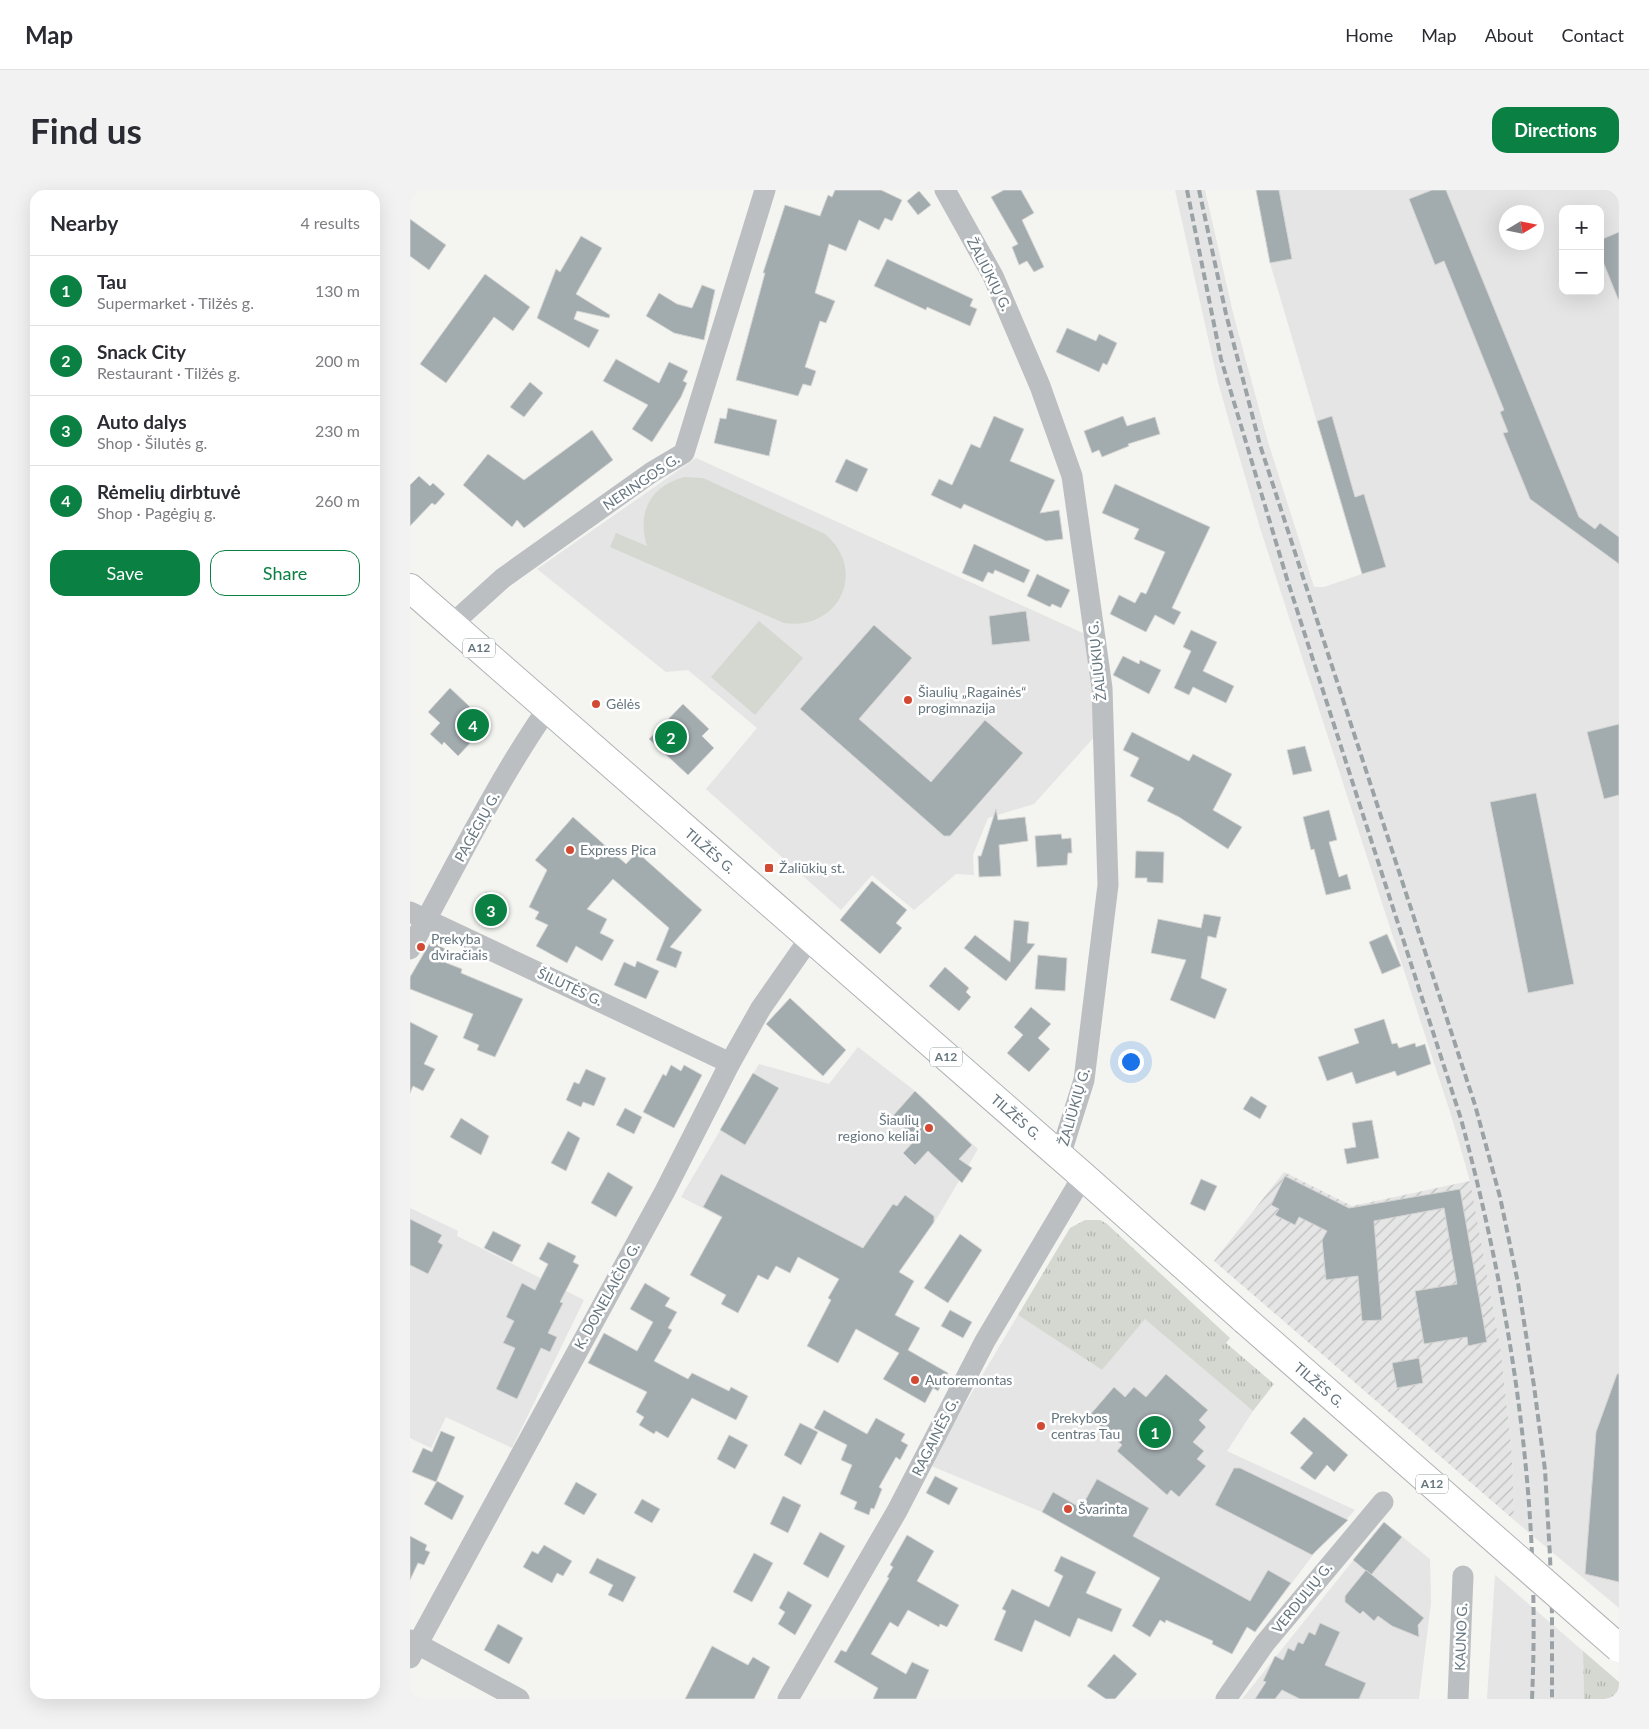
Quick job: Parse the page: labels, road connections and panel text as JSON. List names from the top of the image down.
{
  "streets": {
    "highway": ["A12", "TILŽĖS G."],
    "street": [
      "ŽALIŪKIŲ G.",
      "NERINGOS G.",
      "PAGĖGIŲ G.",
      "ŠILUTĖS G.",
      "K. DONELAIČIO G.",
      "RAGAINĖS G.",
      "VERDULIŲ G.",
      "KAUNO G."
    ]
  },
  "crossings": [
    ["ŽALIŪKIŲ G.", "TILŽĖS G."],
    ["NERINGOS G.", "TILŽĖS G."],
    ["PAGĖGIŲ G.", "TILŽĖS G."],
    ["PAGĖGIŲ G.", "ŠILUTĖS G."],
    ["TILŽĖS G.", "K. DONELAIČIO G."],
    ["TILŽĖS G.", "RAGAINĖS G."],
    ["ŠILUTĖS G.", "K. DONELAIČIO G."]
  ],
  "places": {
    "other": [
      "Šiaulių „Ragainės“ progimnazija",
      "Gėlės",
      "Express Pica",
      "Prekyba dviračiais",
      "Šiaulių regiono keliai",
      "Autoremontas",
      "Prekybos centras Tau",
      "Švarinta"
    ],
    "transit": ["Žaliūkių st."]
  },
  "north": "right",
  "page": {
    "header": "Map",
    "nav": [
      "Home",
      "Map",
      "About",
      "Contact"
    ],
    "buttons": [
      "Directions",
      ["Save", "Share"]
    ],
    "title": "Find us",
    "heading": ["Nearby", "4 results"],
    "map_buttons": ["+", "−"],
    "list": [
      {
        "mark": "1",
        "name": "Tau",
        "note": "Supermarket · Tilžės g.",
        "value": "130 m"
      },
      {
        "mark": "2",
        "name": "Snack City",
        "note": "Restaurant · Tilžės g.",
        "value": "200 m"
      },
      {
        "mark": "3",
        "name": "Auto dalys",
        "note": "Shop · Šilutės g.",
        "value": "230 m"
      },
      {
        "mark": "4",
        "name": "Rėmelių dirbtuvė",
        "note": "Shop · Pagėgių g.",
        "value": "260 m"
      }
    ],
    "pins": [
      "4",
      "2",
      "3",
      "1"
    ]
  }
}
